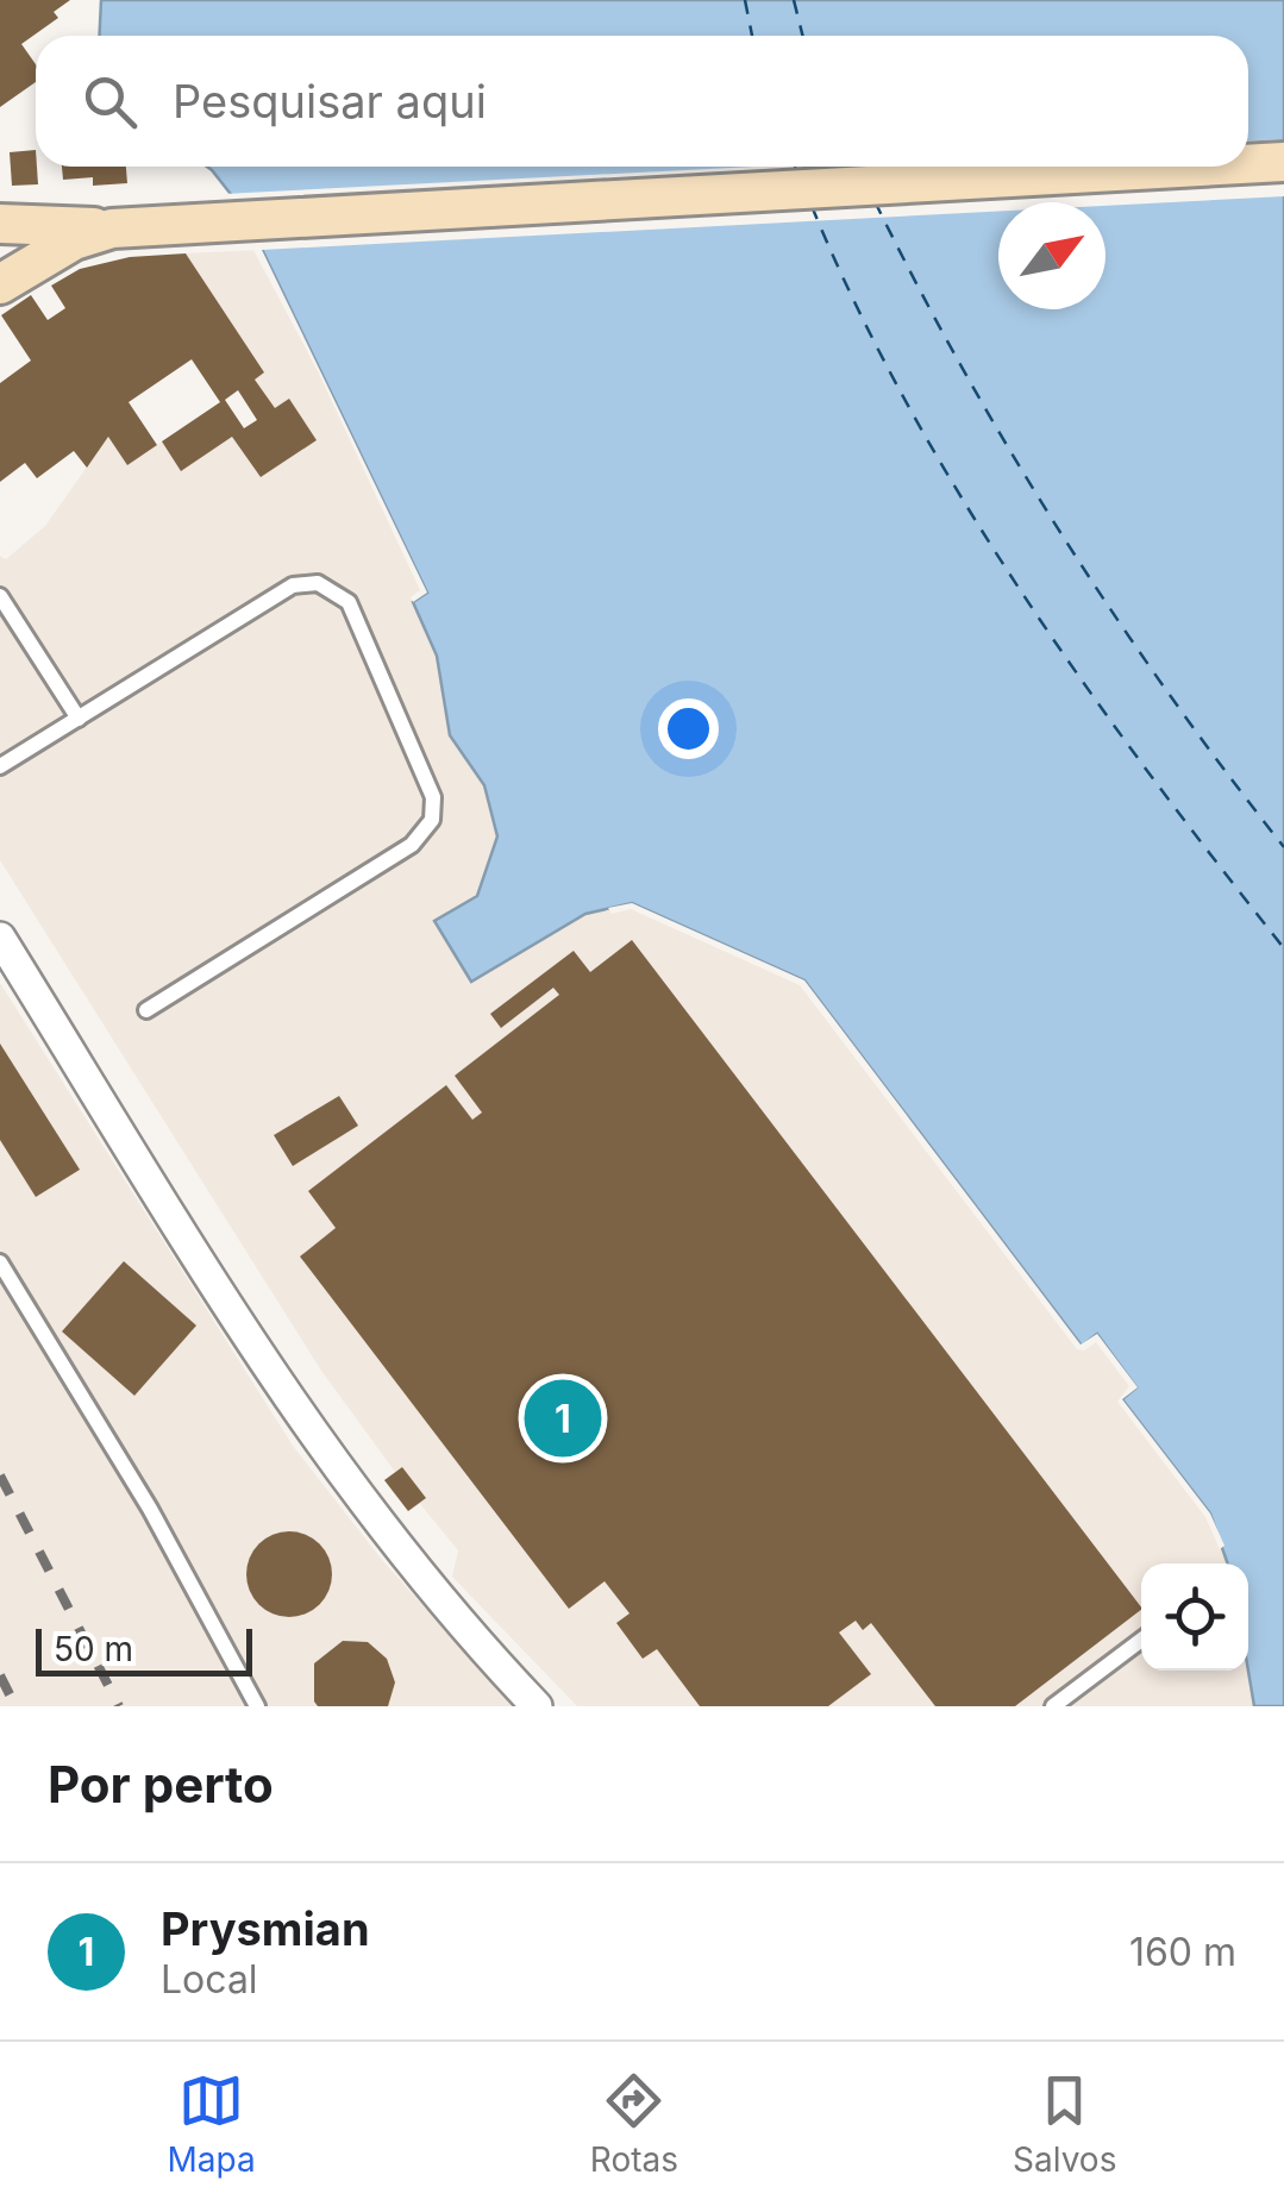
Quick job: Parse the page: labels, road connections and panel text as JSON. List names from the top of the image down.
{
  "scale_bar": "50 m",
  "north": "top right",
  "page": {
    "search": "Pesquisar aqui",
    "pins": "1",
    "scale": "50 m",
    "heading": "Por perto",
    "list": [
      {
        "mark": "1",
        "name": "Prysmian",
        "note": "Local",
        "value": "160 m"
      }
    ],
    "nav": ["Mapa", "Rotas", "Salvos"]
  }
}
